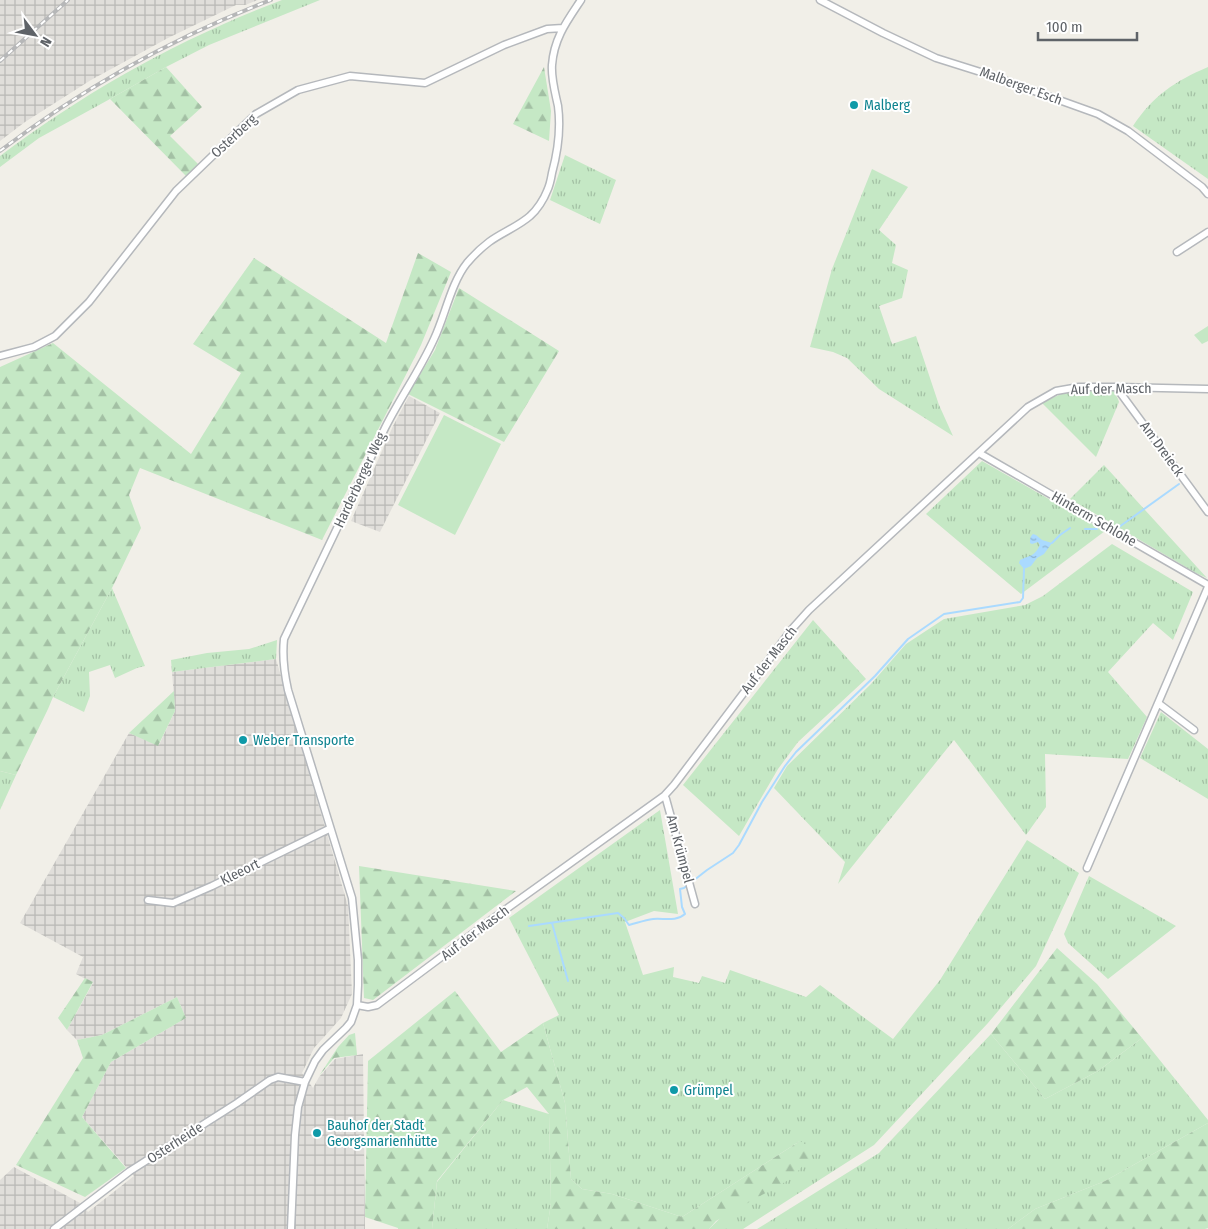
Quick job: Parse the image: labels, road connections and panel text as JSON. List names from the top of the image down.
{
  "streets": {
    "street": [
      "Malberger Esch",
      "Osterberg",
      "Auf der Masch",
      "Am Dreieck",
      "Harderberger Weg",
      "Hinterm Schlohe",
      "Am Krümpel",
      "Kleeort",
      "Osterheide"
    ]
  },
  "crossings": [
    ["Osterberg", "Harderberger Weg"],
    ["Auf der Masch", "Am Dreieck"],
    ["Auf der Masch", "Harderberger Weg"],
    ["Auf der Masch", "Hinterm Schlohe"],
    ["Auf der Masch", "Am Krümpel"],
    ["Harderberger Weg", "Kleeort"]
  ],
  "places": [
    "Malberg",
    "Weber Transporte",
    "Grümpel",
    "Bauhof der Stadt Georgsmarienhütte"
  ],
  "scale_bar": "100 m",
  "north": "bottom right"
}
